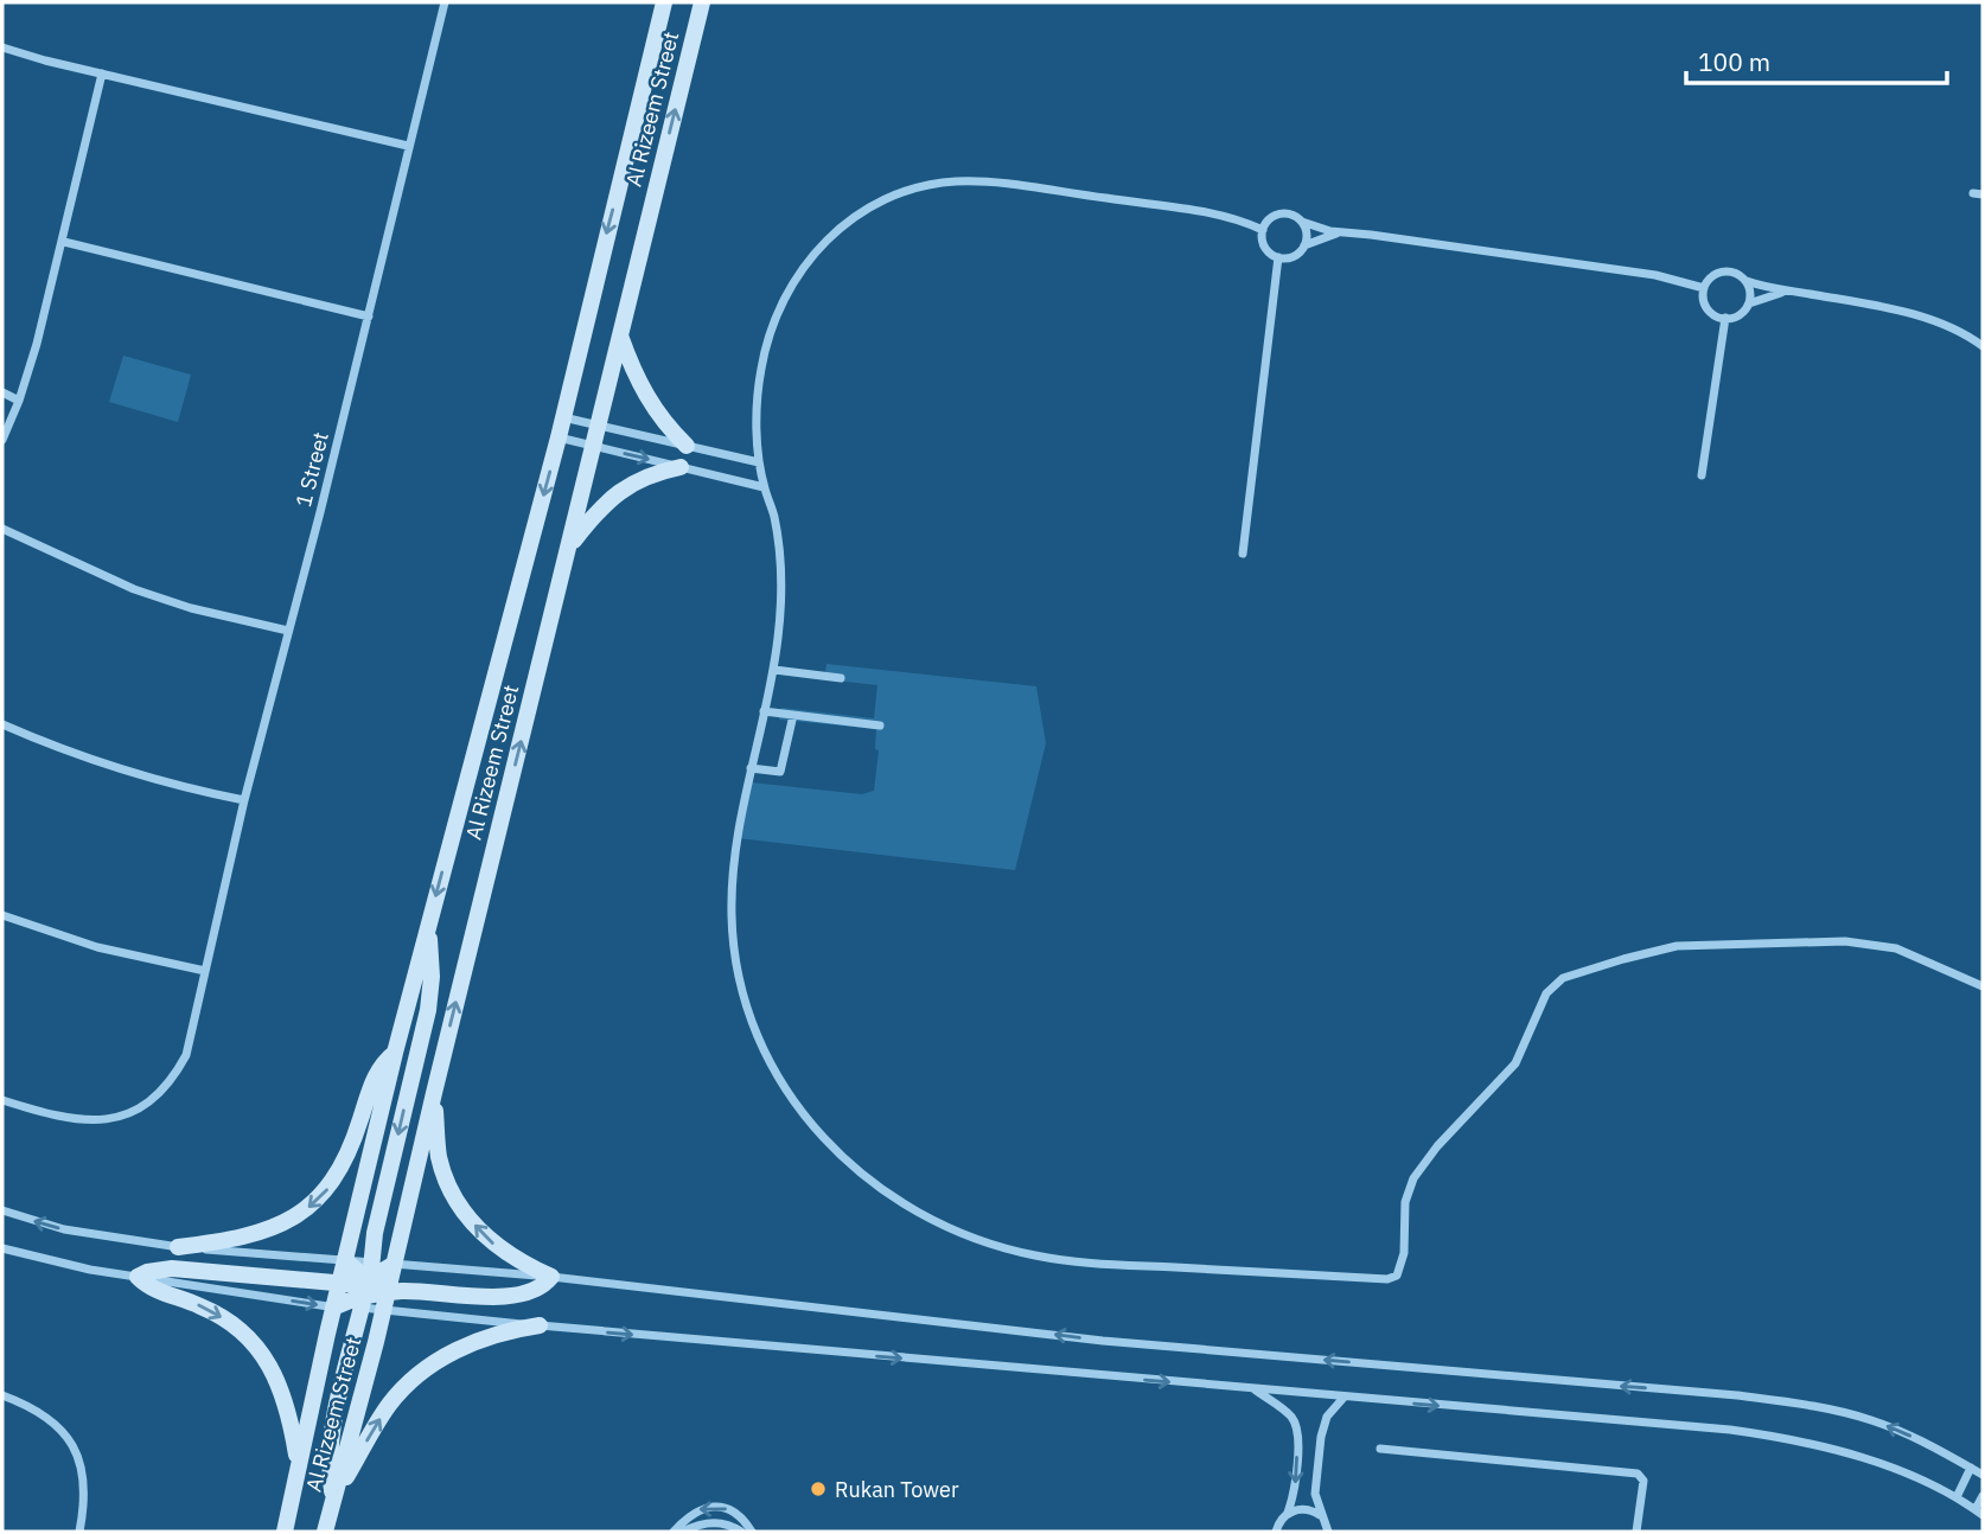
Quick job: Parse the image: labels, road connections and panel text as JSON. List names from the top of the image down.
{
  "streets": {
    "street": ["Al Rizeem Street", "1 Street"]
  },
  "places": ["Rukan Tower"],
  "scale_bar": "100 m"
}
